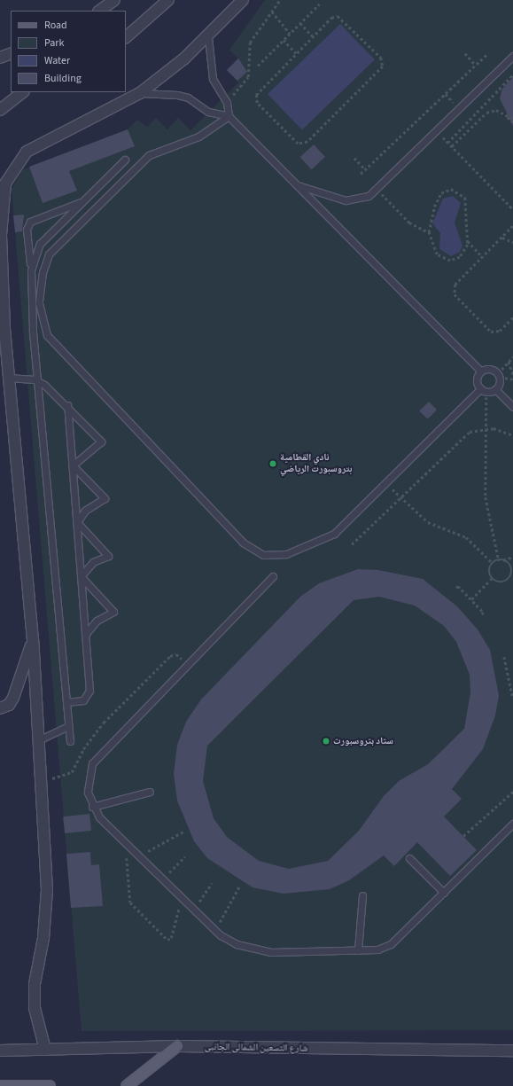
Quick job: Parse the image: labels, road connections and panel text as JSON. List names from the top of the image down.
{
  "streets": {
    "street": ["شارع التسعين الشمالى الجانبى"]
  },
  "places": ["نادي القطامية بتروسبورت الرياضي", "ستاد بتروسبورت"],
  "legend": [
    "Road",
    "Park",
    "Water",
    "Building"
  ]
}
